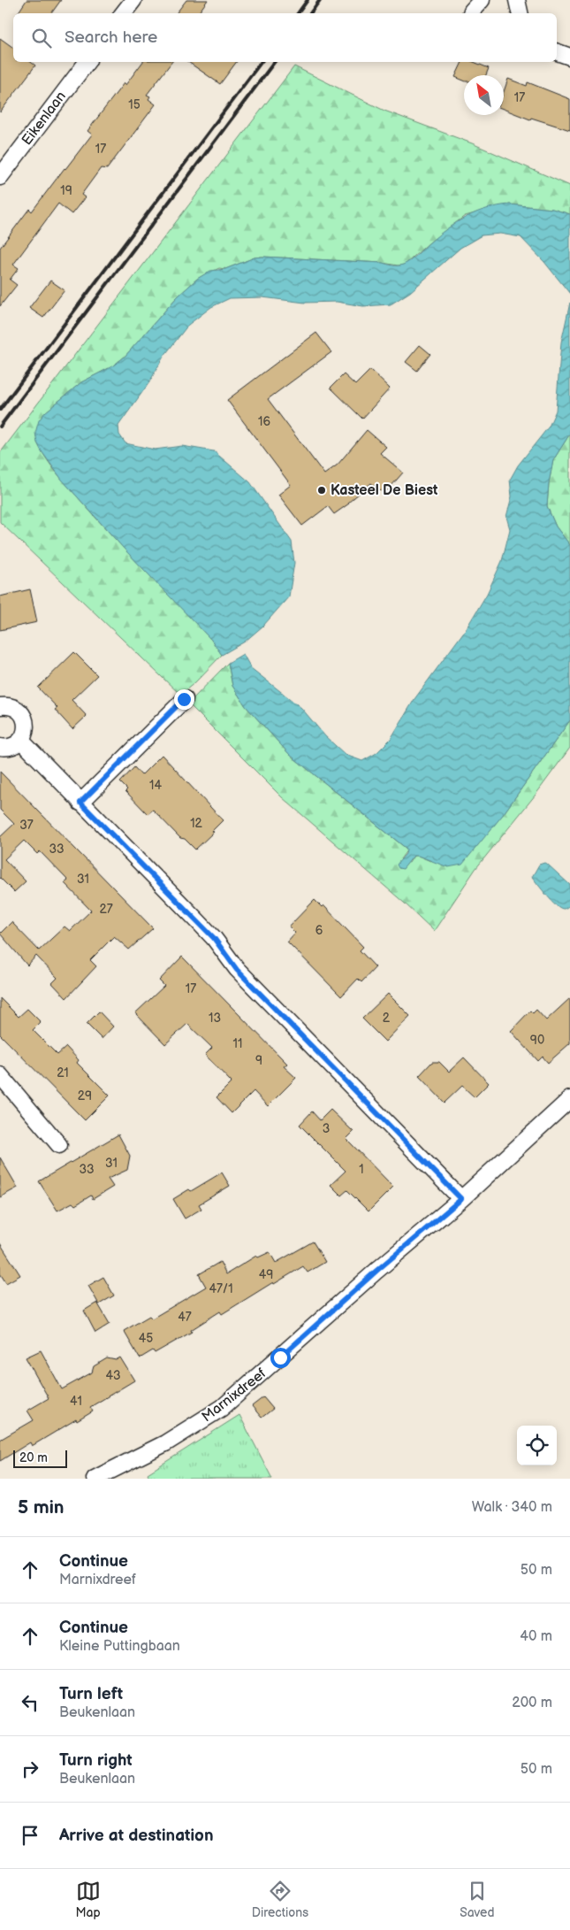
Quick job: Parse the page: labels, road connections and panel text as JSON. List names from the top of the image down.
{
  "streets": {
    "street": ["Eikenlaan", "Marnixdreef"]
  },
  "places": ["Kasteel De Biest"],
  "house_numbers": [
    "17",
    "15",
    "17",
    "19",
    "16",
    "14",
    "12",
    "37",
    "33",
    "31",
    "27",
    "6",
    "17",
    "13",
    "2",
    "90",
    "11",
    "9",
    "21",
    "29",
    "3",
    "31",
    "33",
    "1",
    "49",
    "47/1",
    "47",
    "45",
    "43",
    "41"
  ],
  "scale_bar": "20 m",
  "north": "top left",
  "page": {
    "search": "Search here",
    "scale": "20 m",
    "heading": ["5 min", "Walk · 340 m"],
    "list": [
      ["Continue", "Marnixdreef", "50 m"],
      ["Continue", "Kleine Puttingbaan", "40 m"],
      ["Turn left", "Beukenlaan", "200 m"],
      ["Turn right", "Beukenlaan", "50 m"],
      "Arrive at destination"
    ],
    "nav": ["Map", "Directions", "Saved"]
  }
}
